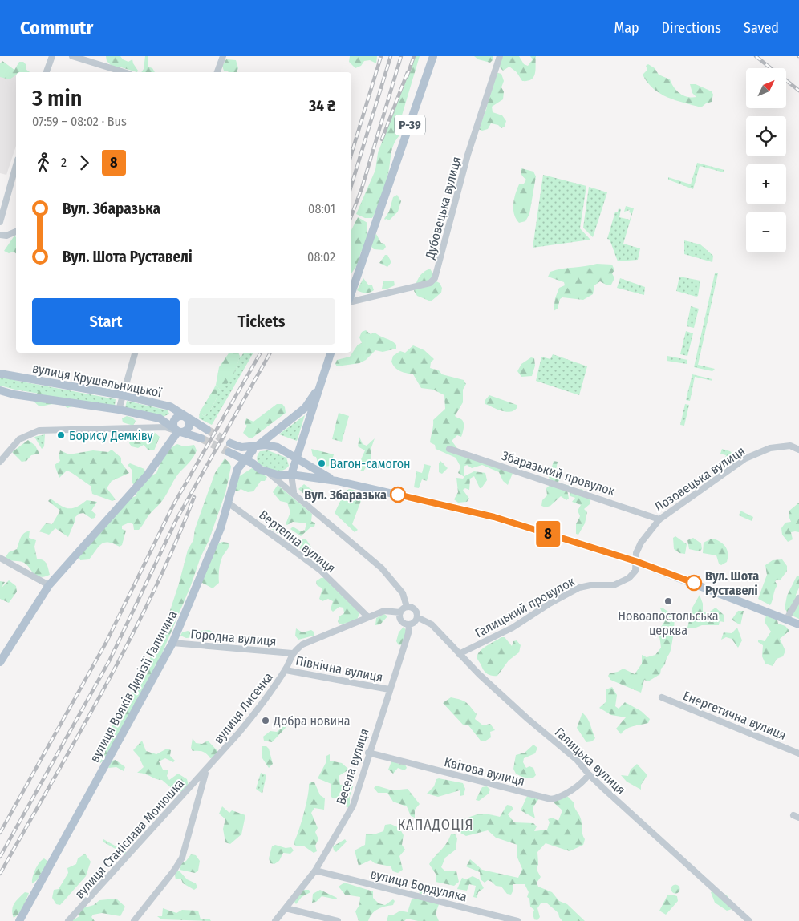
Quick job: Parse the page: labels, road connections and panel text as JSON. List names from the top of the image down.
{
  "streets": {
    "main road": ["Р-39", "вулиця Крушельницької", "вулиця Вояків Дивізії Галичина"],
    "street": [
      "Дубовецька вулиця",
      "Збаразький провулок",
      "Лозовецька вулиця",
      "Вертепна вулиця",
      "Галицький провулок",
      "Городна вулиця",
      "Північна вулиця",
      "вулиця Лисенка",
      "Енергетична вулиця",
      "Галицька вулиця",
      "Весела вулиця",
      "Квітова вулиця",
      "вулиця Станіслава Монюшка",
      "вулиця Бордуляка"
    ]
  },
  "crossings": [
    ["Збаразький провулок", "Лозовецька вулиця"],
    ["Лозовецька вулиця", "Галицький провулок"],
    ["Вертепна вулиця", "вулиця Вояків Дивізії Галичина"],
    ["Галицький провулок", "Галицька вулиця"],
    ["Городна вулиця", "вулиця Вояків Дивізії Галичина"],
    ["Городна вулиця", "вулиця Лисенка"],
    ["Північна вулиця", "вулиця Лисенка"],
    ["Північна вулиця", "Весела вулиця"],
    ["вулиця Лисенка", "вулиця Станіслава Монюшка"],
    ["Галицька вулиця", "Весела вулиця"],
    ["Галицька вулиця", "Квітова вулиця"],
    ["Весела вулиця", "Квітова вулиця"],
    ["Весела вулиця", "вулиця Бордуляка"]
  ],
  "districts": ["КАПАДОЦІЯ"],
  "places": [
    "Борису Демківу",
    "Вагон-самогон",
    "Вул. Збаразька",
    "Вул. Шота Руставелі",
    "Новоапостольська церква",
    "Добра новина"
  ],
  "lines": ["bus line 8"],
  "north": "top right",
  "page": {
    "header": "Commutr",
    "nav": ["Map", "Directions", "Saved"],
    "on_map": "8",
    "map_buttons": ["+", "−"],
    "heading": ["3 min", "07:59 – 08:02 · Bus", "34 ₴"],
    "legs": ["2", "8"],
    "list": [
      {
        "name": "Вул. Збаразька",
        "value": "08:01"
      },
      {
        "name": "Вул. Шота Руставелі",
        "value": "08:02"
      }
    ],
    "buttons": ["Start", "Tickets"]
  }
}
